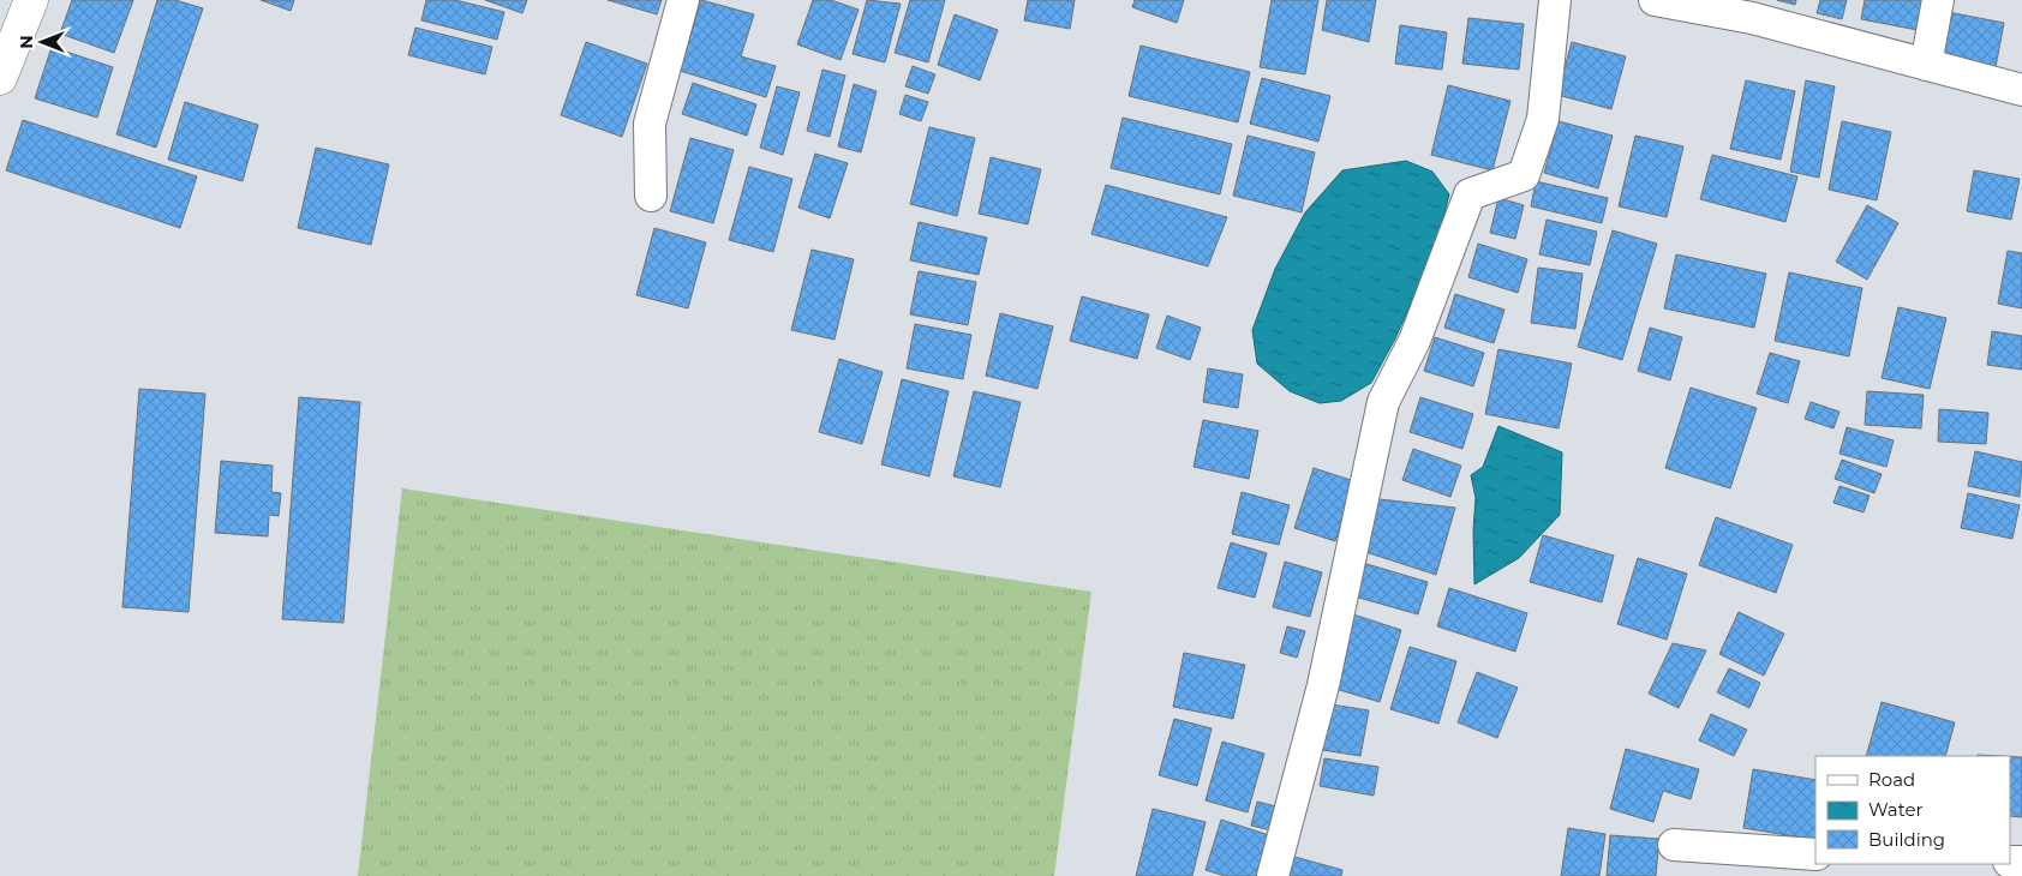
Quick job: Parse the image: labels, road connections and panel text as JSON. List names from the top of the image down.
{
  "legend": ["Road", "Water", "Building"],
  "north": "left"
}
